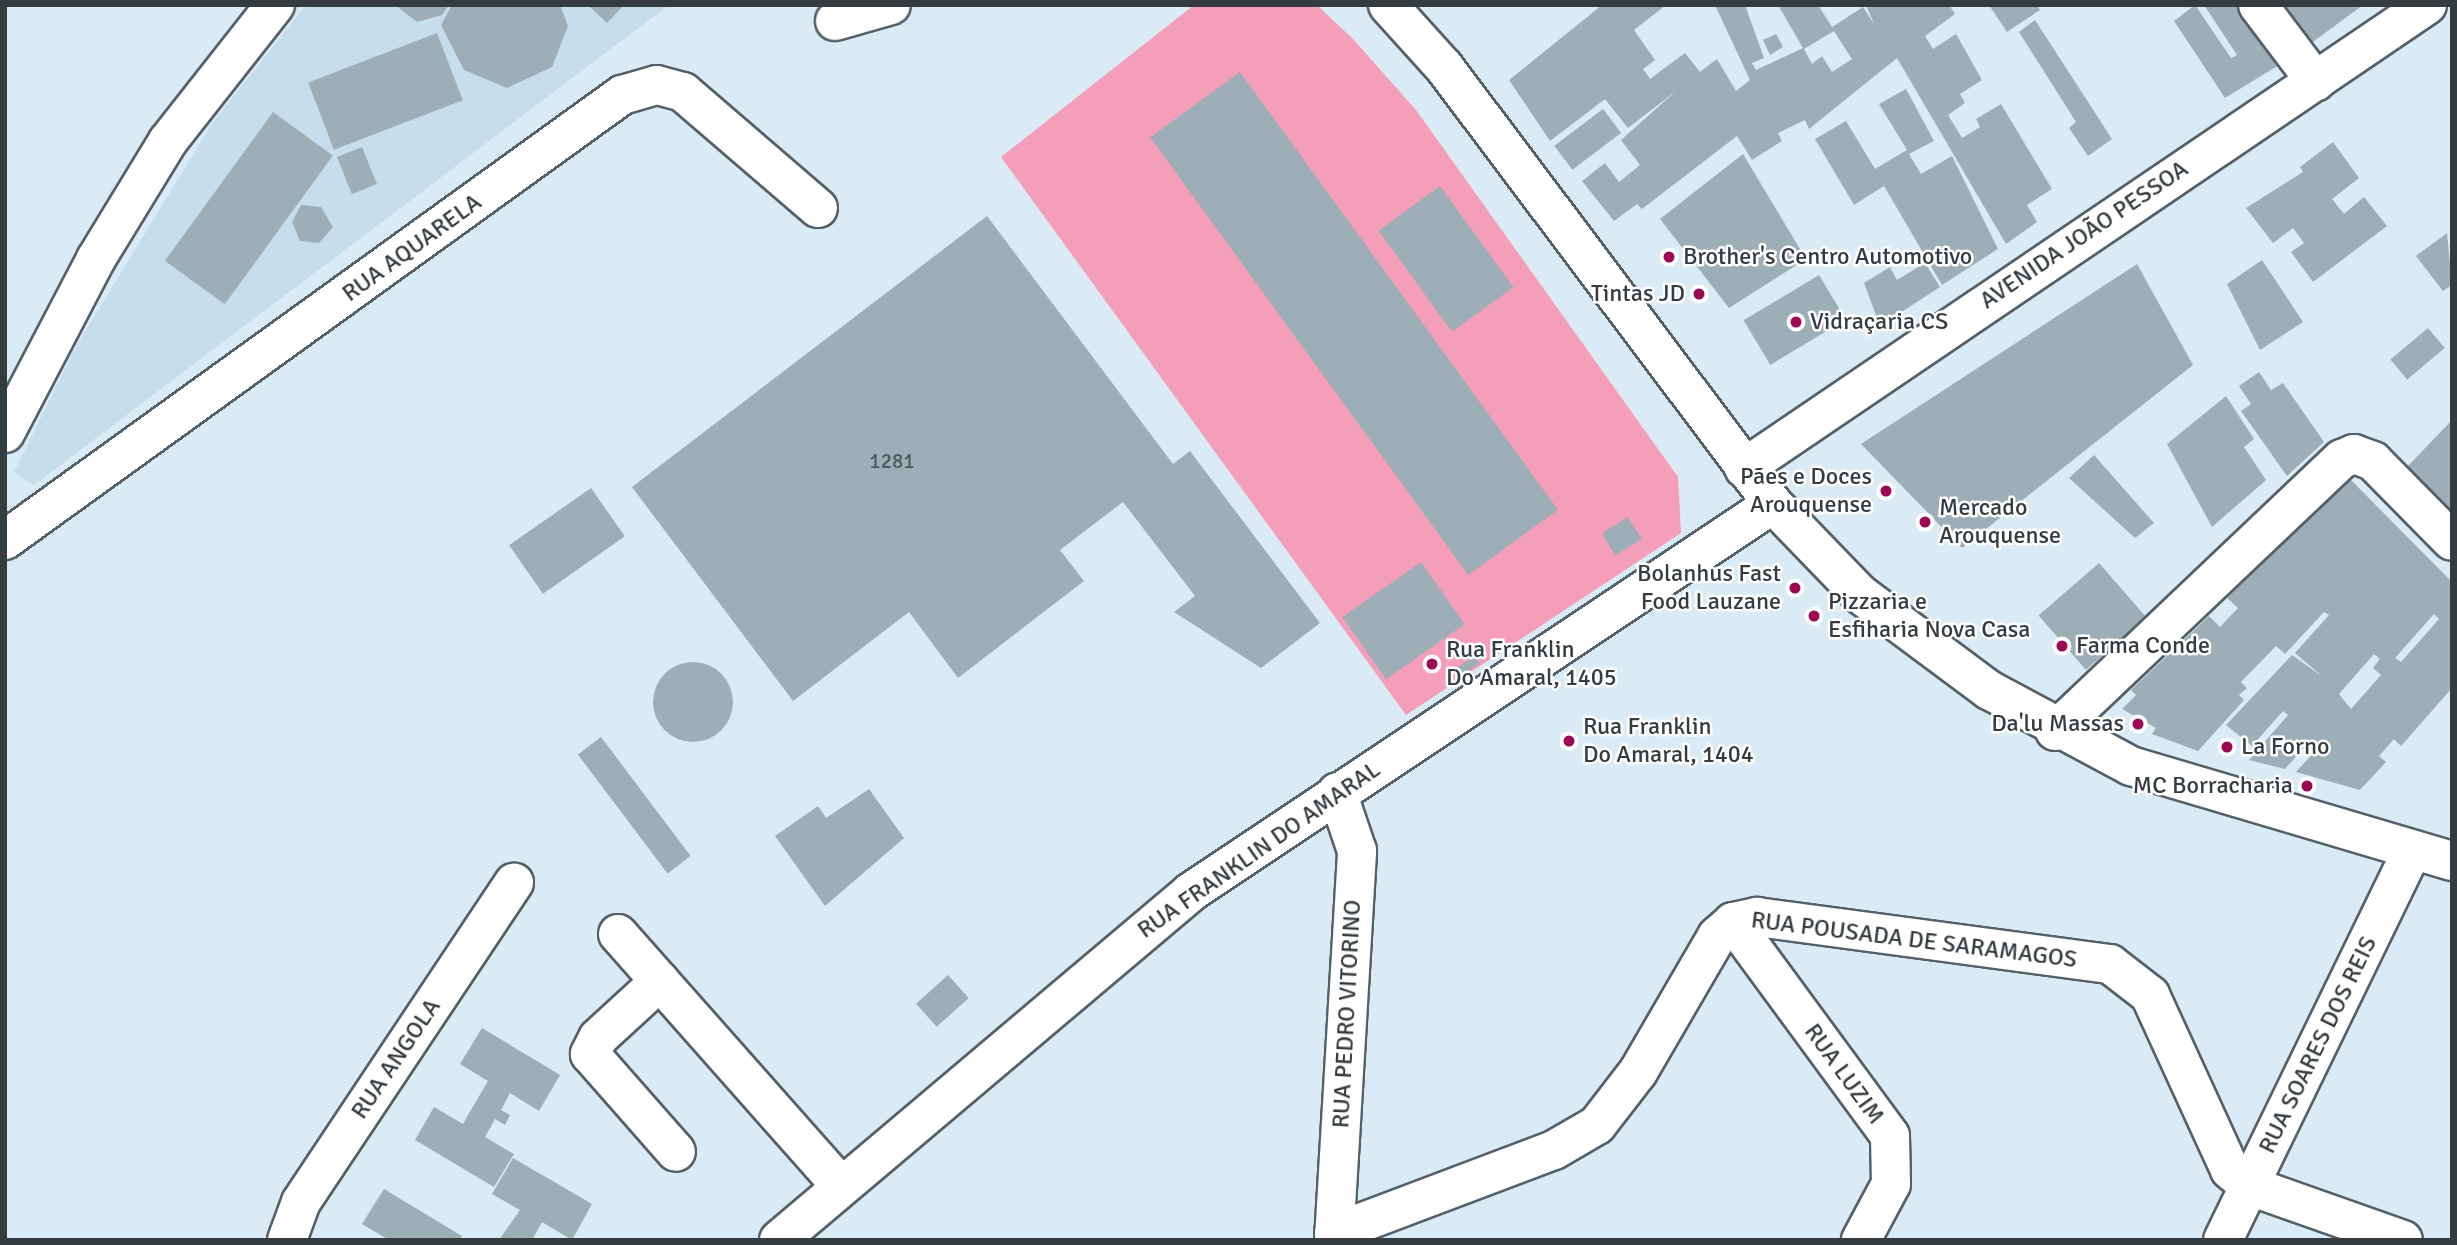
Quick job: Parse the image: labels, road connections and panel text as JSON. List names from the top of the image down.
{
  "streets": {
    "street": [
      "AVENIDA JOÃO PESSOA",
      "RUA AQUARELA",
      "RUA FRANKLIN DO AMARAL",
      "RUA POUSADA DE SARAMAGOS",
      "RUA PEDRO VITORINO",
      "RUA SOARES DOS REIS",
      "RUA ANGOLA",
      "RUA LUZIM"
    ]
  },
  "crossings": [
    ["RUA FRANKLIN DO AMARAL", "RUA PEDRO VITORINO"],
    ["RUA POUSADA DE SARAMAGOS", "RUA PEDRO VITORINO"],
    ["RUA POUSADA DE SARAMAGOS", "RUA SOARES DOS REIS"],
    ["RUA POUSADA DE SARAMAGOS", "RUA LUZIM"]
  ],
  "places": [
    "Brother's Centro Automotivo",
    "Tintas JD",
    "Vidraçaria CS",
    "Pães e Doces Arouquense",
    "Mercado Arouquense",
    "Bolanhus Fast Food Lauzane",
    "Pizzaria e Esfiharia Nova Casa",
    "Farma Conde",
    "Rua Franklin Do Amaral, 1405",
    "Da'lu Massas",
    "Rua Franklin Do Amaral, 1404",
    "La Forno",
    "MC Borracharia"
  ],
  "house_numbers": ["1281"]
}
